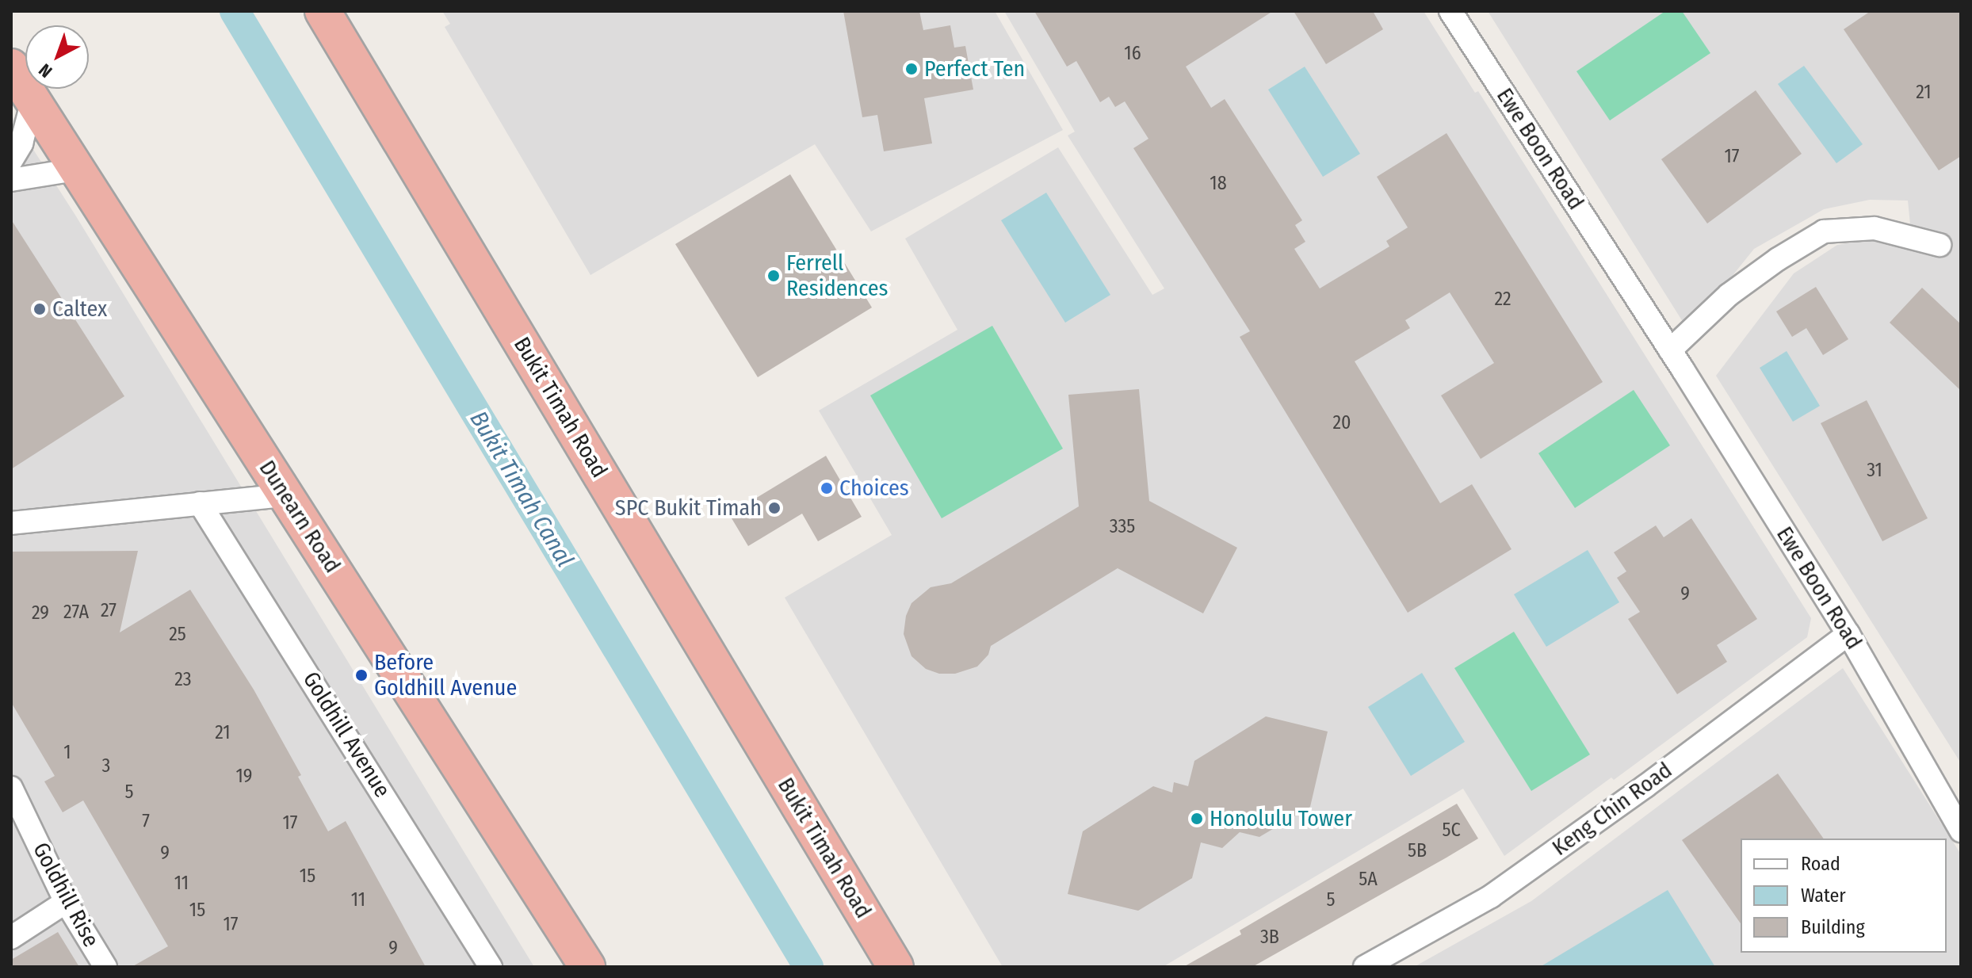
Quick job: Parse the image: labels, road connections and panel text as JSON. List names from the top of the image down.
{
  "streets": {
    "highway": ["Bukit Timah Road", "Dunearn Road"],
    "street": [
      "Ewe Boon Road",
      "Goldhill Avenue",
      "Keng Chin Road",
      "Goldhill Rise"
    ]
  },
  "crossings": [
    ["Ewe Boon Road", "Keng Chin Road"]
  ],
  "water": ["Bukit Timah Canal"],
  "places": [
    "Perfect Ten",
    "Ferrell Residences",
    "Caltex",
    "Choices",
    "SPC Bukit Timah",
    "Before Goldhill Avenue",
    "Honolulu Tower"
  ],
  "house_numbers": [
    "16",
    "21",
    "17",
    "18",
    "22",
    "20",
    "31",
    "335",
    "9",
    "27",
    "27A",
    "29",
    "25",
    "23",
    "21",
    "1",
    "3",
    "19",
    "5",
    "7",
    "17",
    "5C",
    "5B",
    "9",
    "15",
    "5A",
    "11",
    "11",
    "5",
    "15",
    "17",
    "3B",
    "9"
  ],
  "legend": ["Road", "Water", "Building"],
  "north": "bottom left"
}
